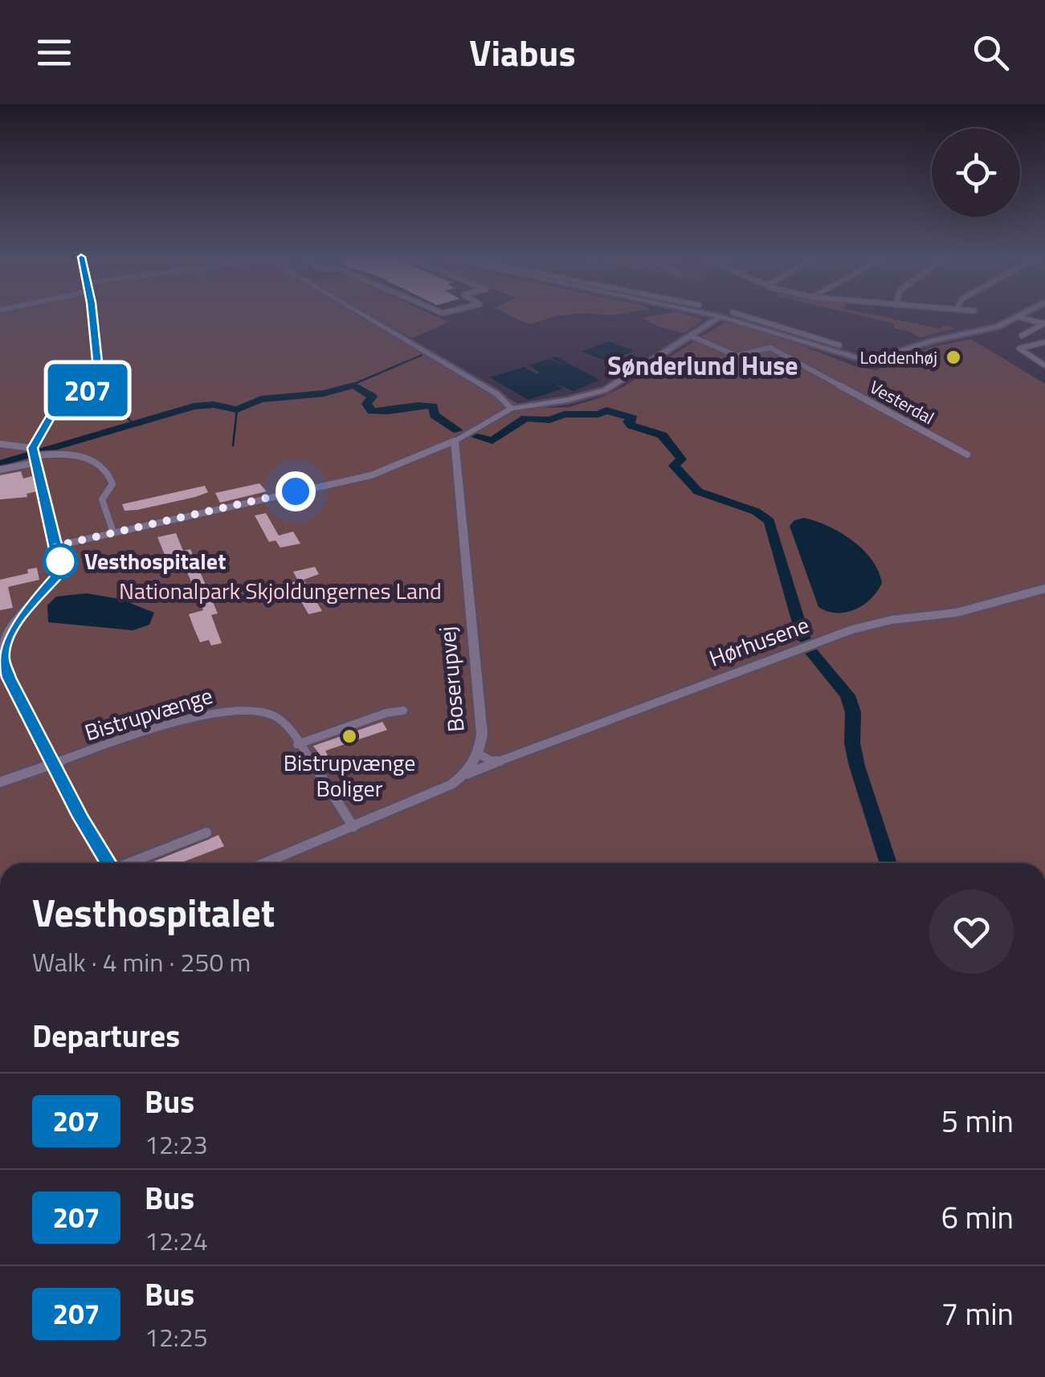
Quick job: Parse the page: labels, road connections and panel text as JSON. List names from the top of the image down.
{
  "streets": {
    "street": [
      "Vesterdal",
      "Hørhusene",
      "Boserupvej",
      "Bistrupvænge"
    ]
  },
  "crossings": [
    ["Hørhusene", "Boserupvej"]
  ],
  "districts": ["Sønderlund Huse"],
  "parks": ["Nationalpark Skjoldungernes Land"],
  "places": ["Loddenhøj", "Vesthospitalet", "Bistrupvænge Boliger"],
  "lines": ["bus line 207"],
  "page": {
    "header": "Viabus",
    "on_map": "207",
    "heading": [
      ["Vesthospitalet", "Walk · 4 min · 250 m"],
      "Departures"
    ],
    "list": [
      {
        "mark": "207",
        "name": "Bus",
        "note": "12:23",
        "value": "5 min"
      },
      {
        "mark": "207",
        "name": "Bus",
        "note": "12:24",
        "value": "6 min"
      },
      {
        "mark": "207",
        "name": "Bus",
        "note": "12:25",
        "value": "7 min"
      }
    ]
  }
}
